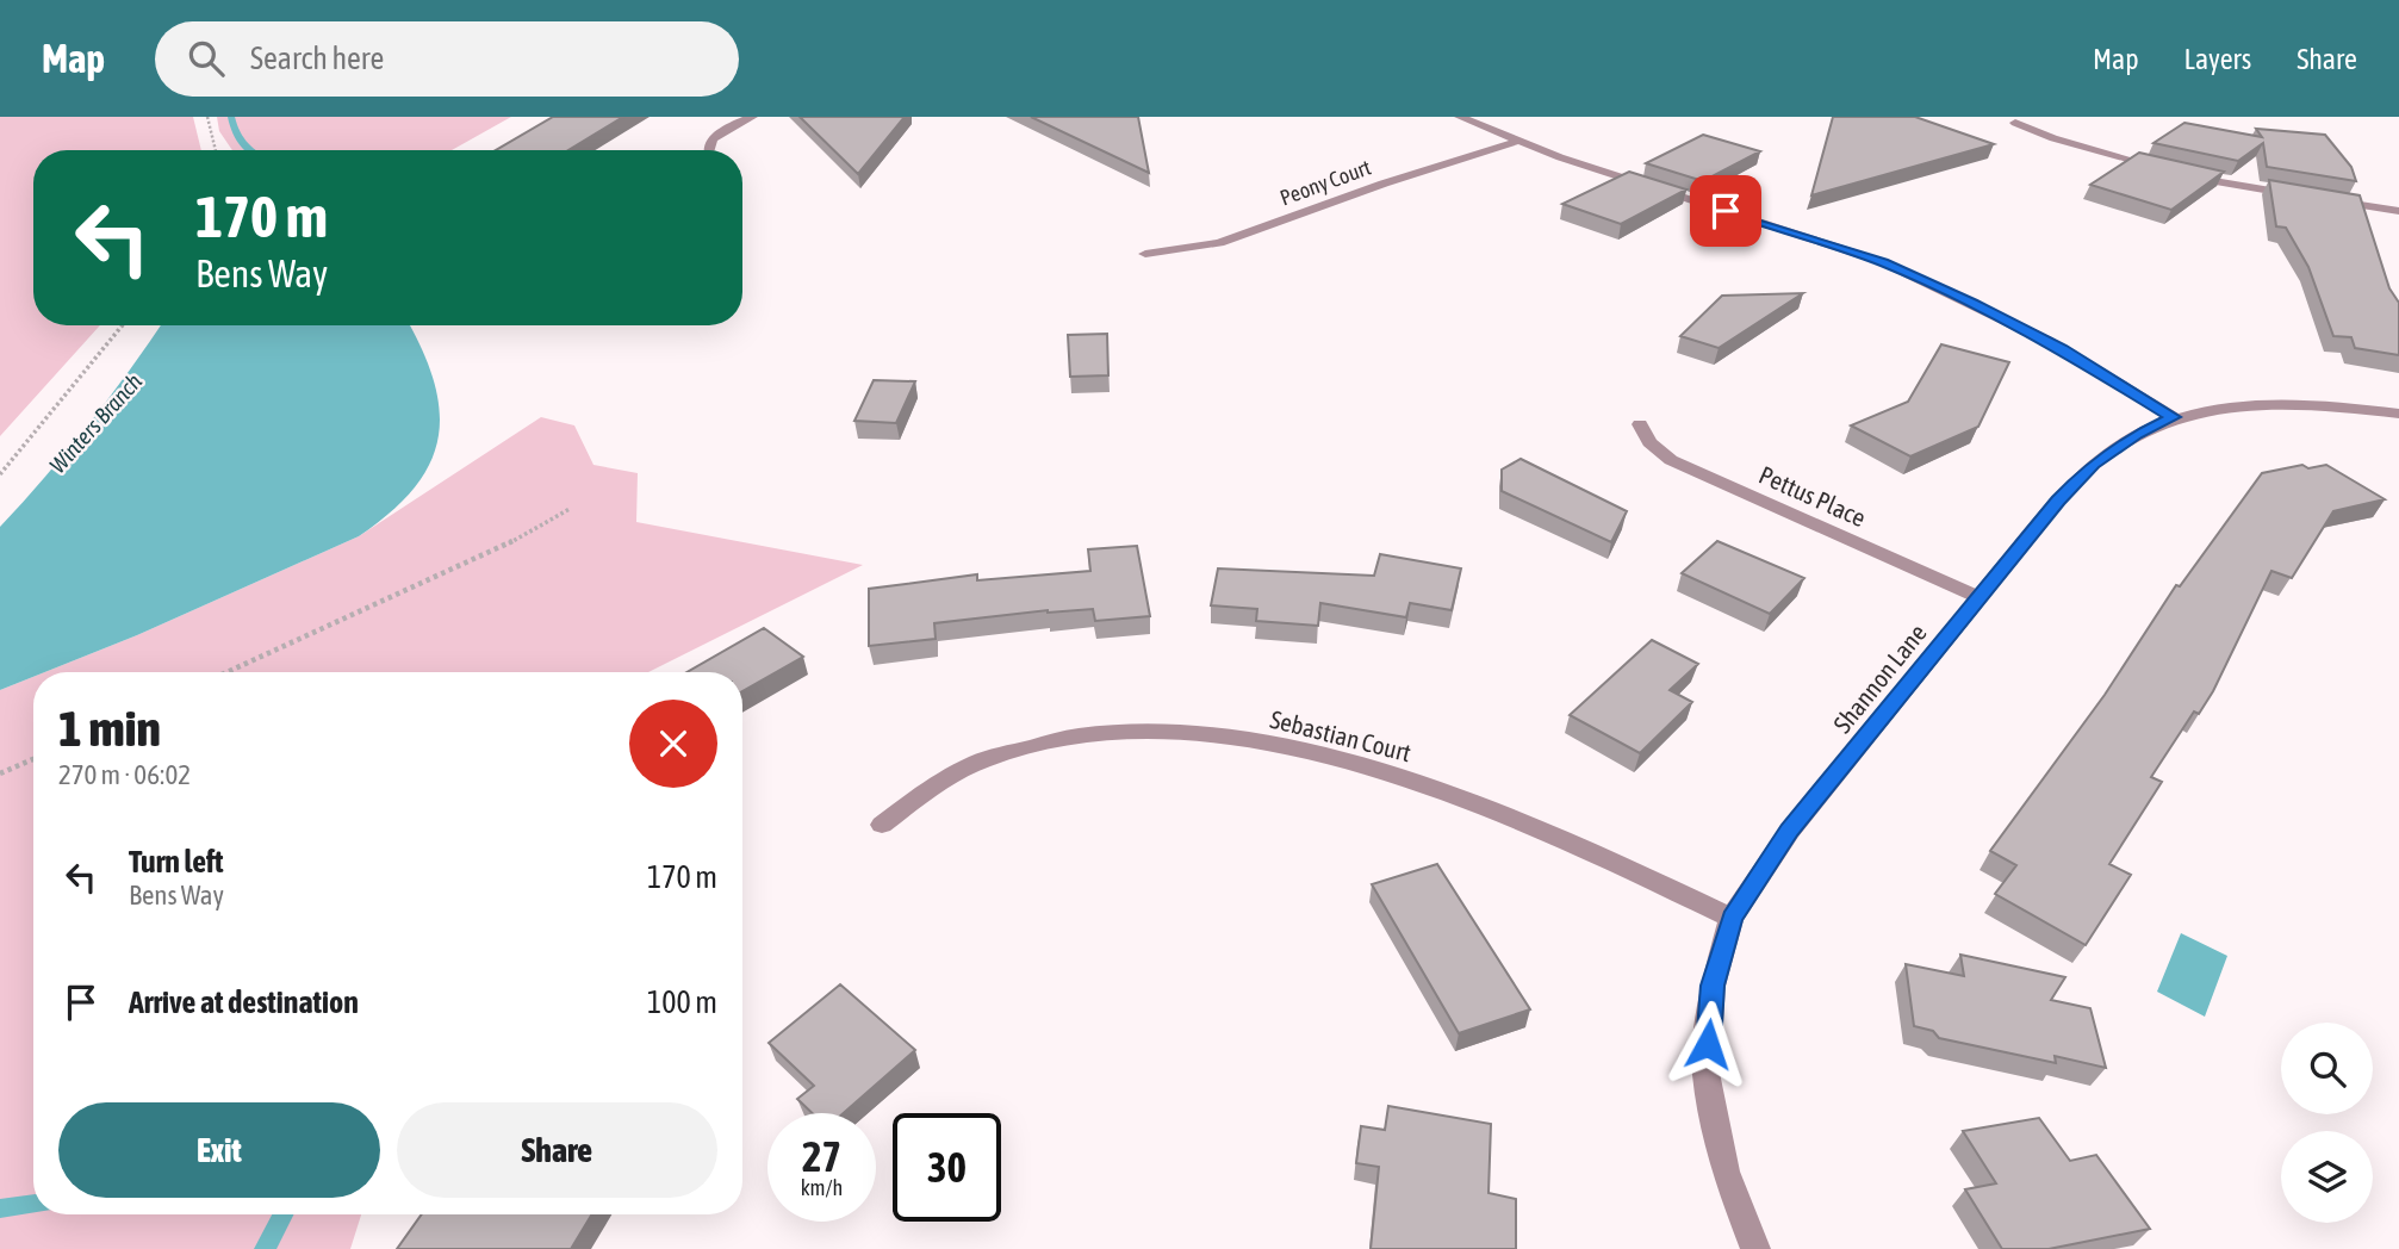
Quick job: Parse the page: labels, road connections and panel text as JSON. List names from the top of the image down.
{
  "streets": {
    "street": [
      "Peony Court",
      "Pettus Place",
      "Shannon Lane",
      "Sebastian Court"
    ]
  },
  "crossings": [
    ["Pettus Place", "Shannon Lane"],
    ["Shannon Lane", "Sebastian Court"]
  ],
  "water": ["Winters Branch"],
  "page": {
    "header": "Map",
    "search": "Search here",
    "nav": ["Map", "Layers", "Share"],
    "turn": ["170 m", "Bens Way"],
    "heading": ["1 min", "270 m · 06:02"],
    "list": [
      {
        "name": "Turn left",
        "note": "Bens Way",
        "value": "170 m"
      },
      {
        "name": "Arrive at destination",
        "value": "100 m"
      }
    ],
    "buttons": ["Exit", "Share"],
    "speed": "27 km/h",
    "limit": "30"
  }
}
